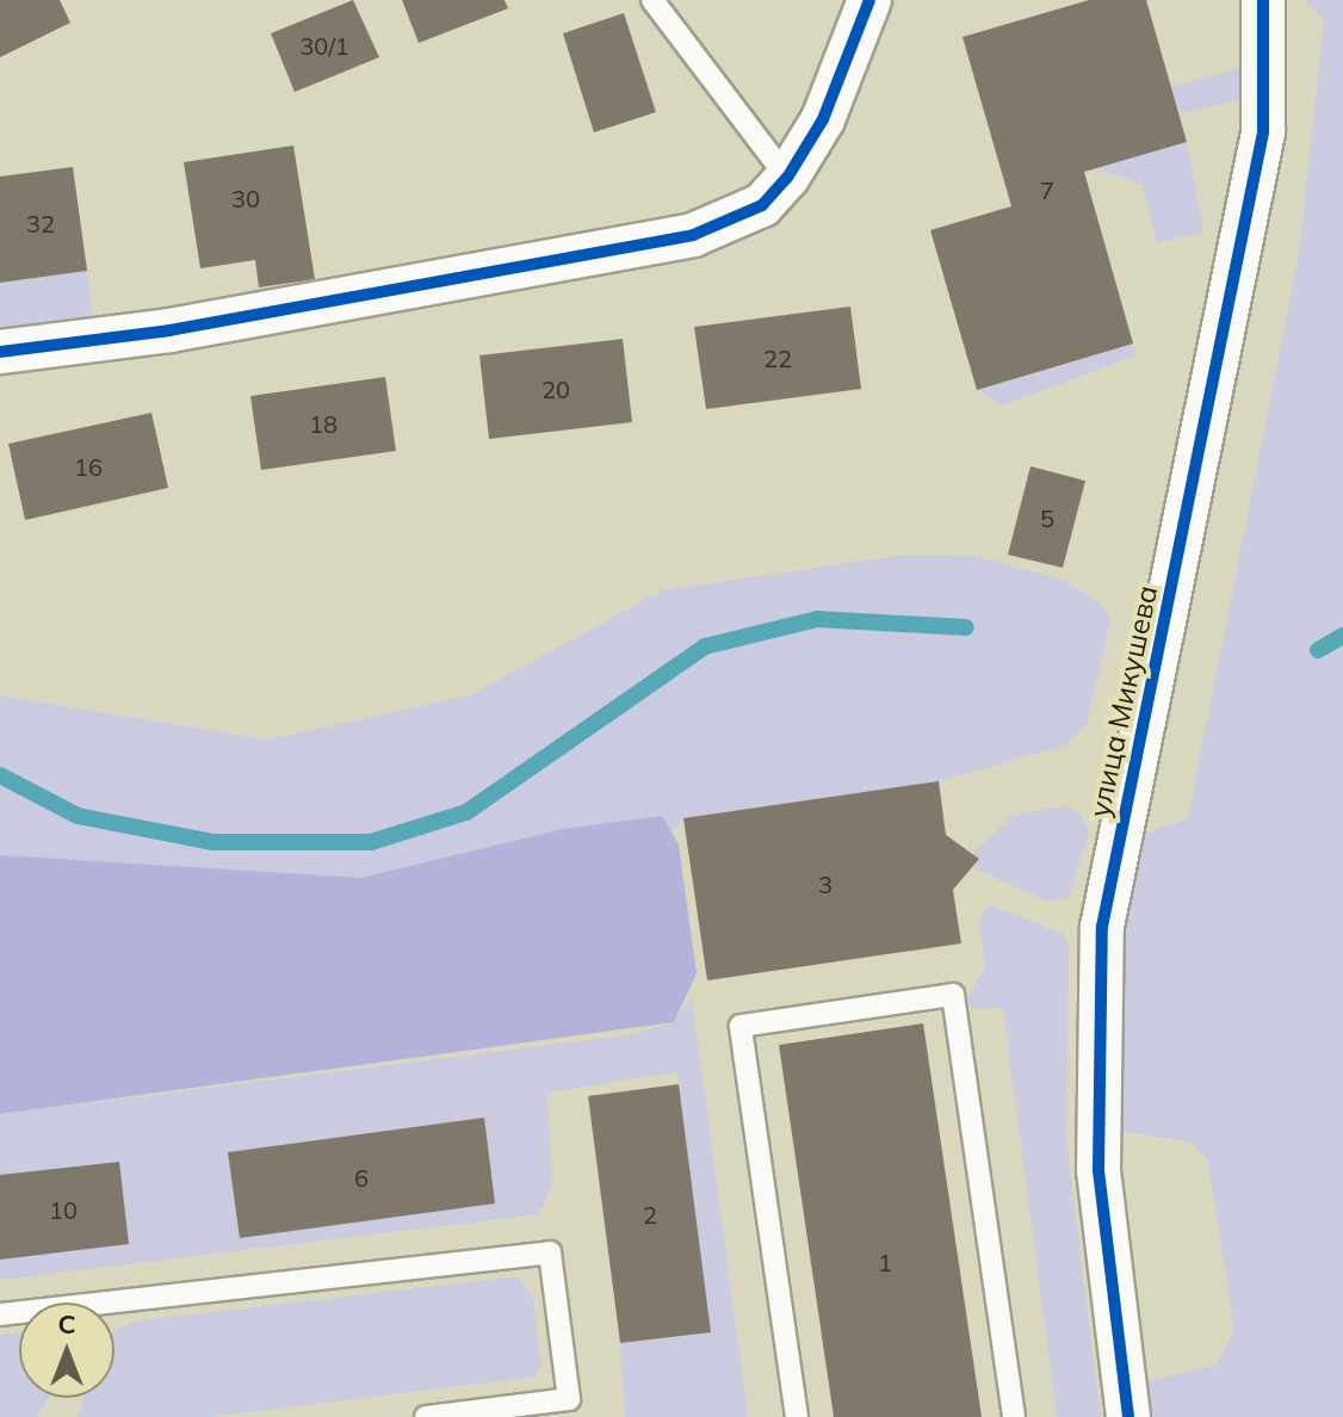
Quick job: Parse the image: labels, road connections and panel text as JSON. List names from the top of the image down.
{
  "streets": {
    "street": ["улица Микушева"]
  },
  "house_numbers": [
    "30/1",
    "7",
    "30",
    "32",
    "22",
    "20",
    "18",
    "16",
    "5",
    "3",
    "6",
    "10",
    "2",
    "1"
  ],
  "north": "top"
}
